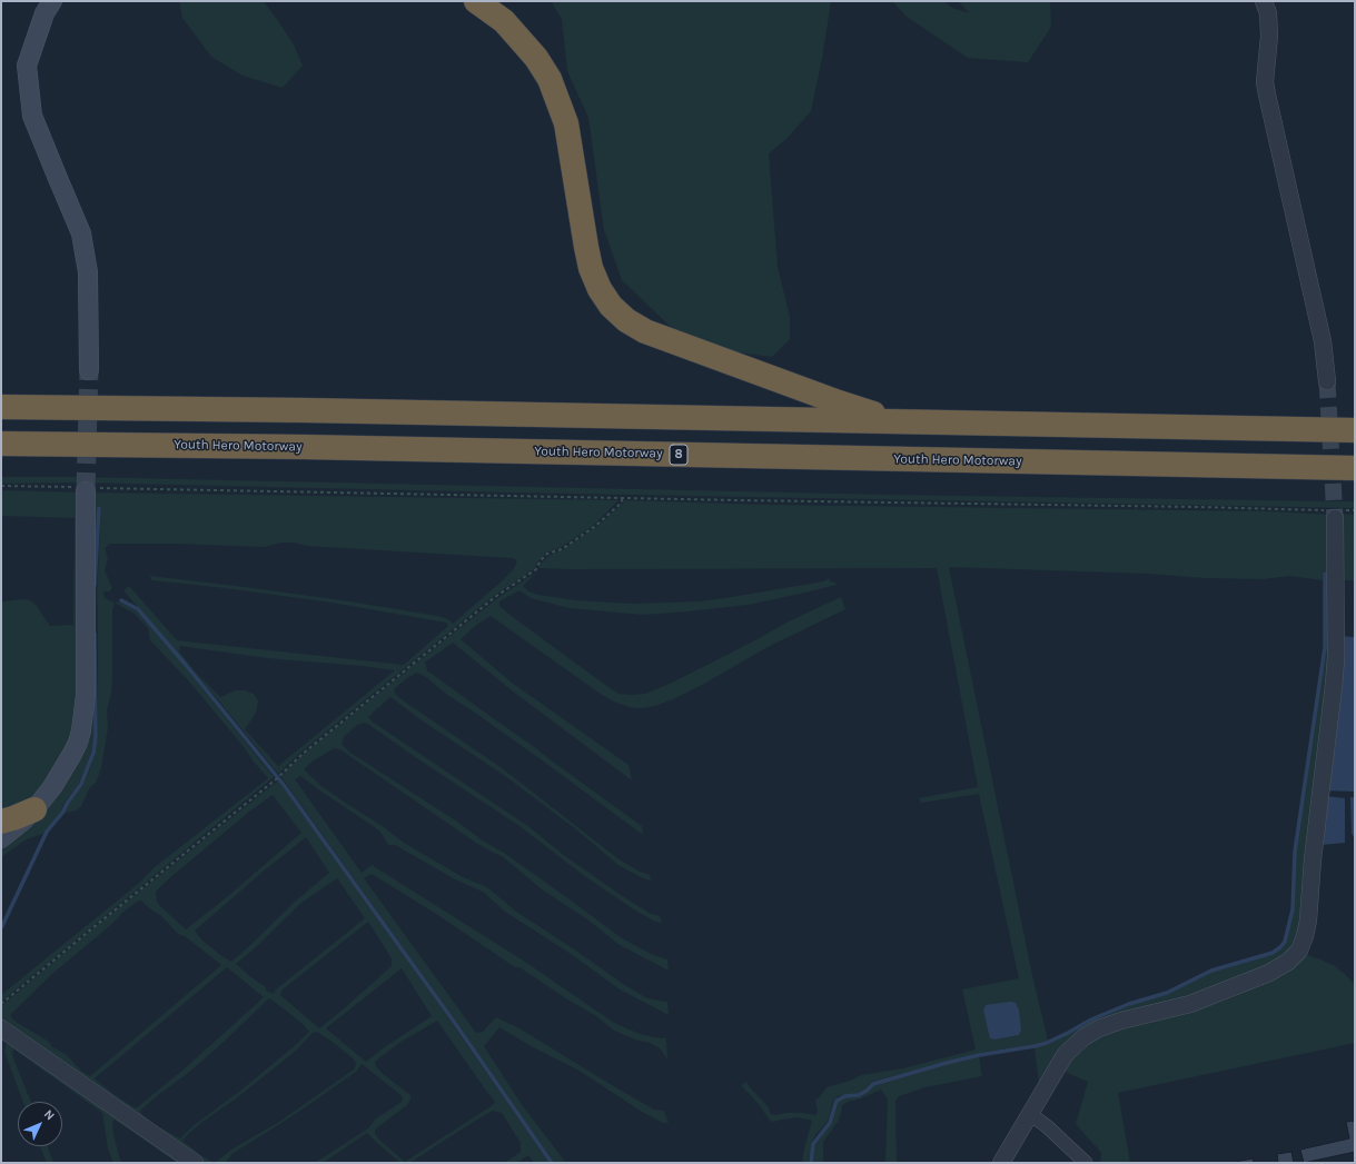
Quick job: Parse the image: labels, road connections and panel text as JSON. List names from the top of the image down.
{
  "streets": {
    "highway": ["Youth Hero Motorway", "8"]
  },
  "north": "top right"
}
